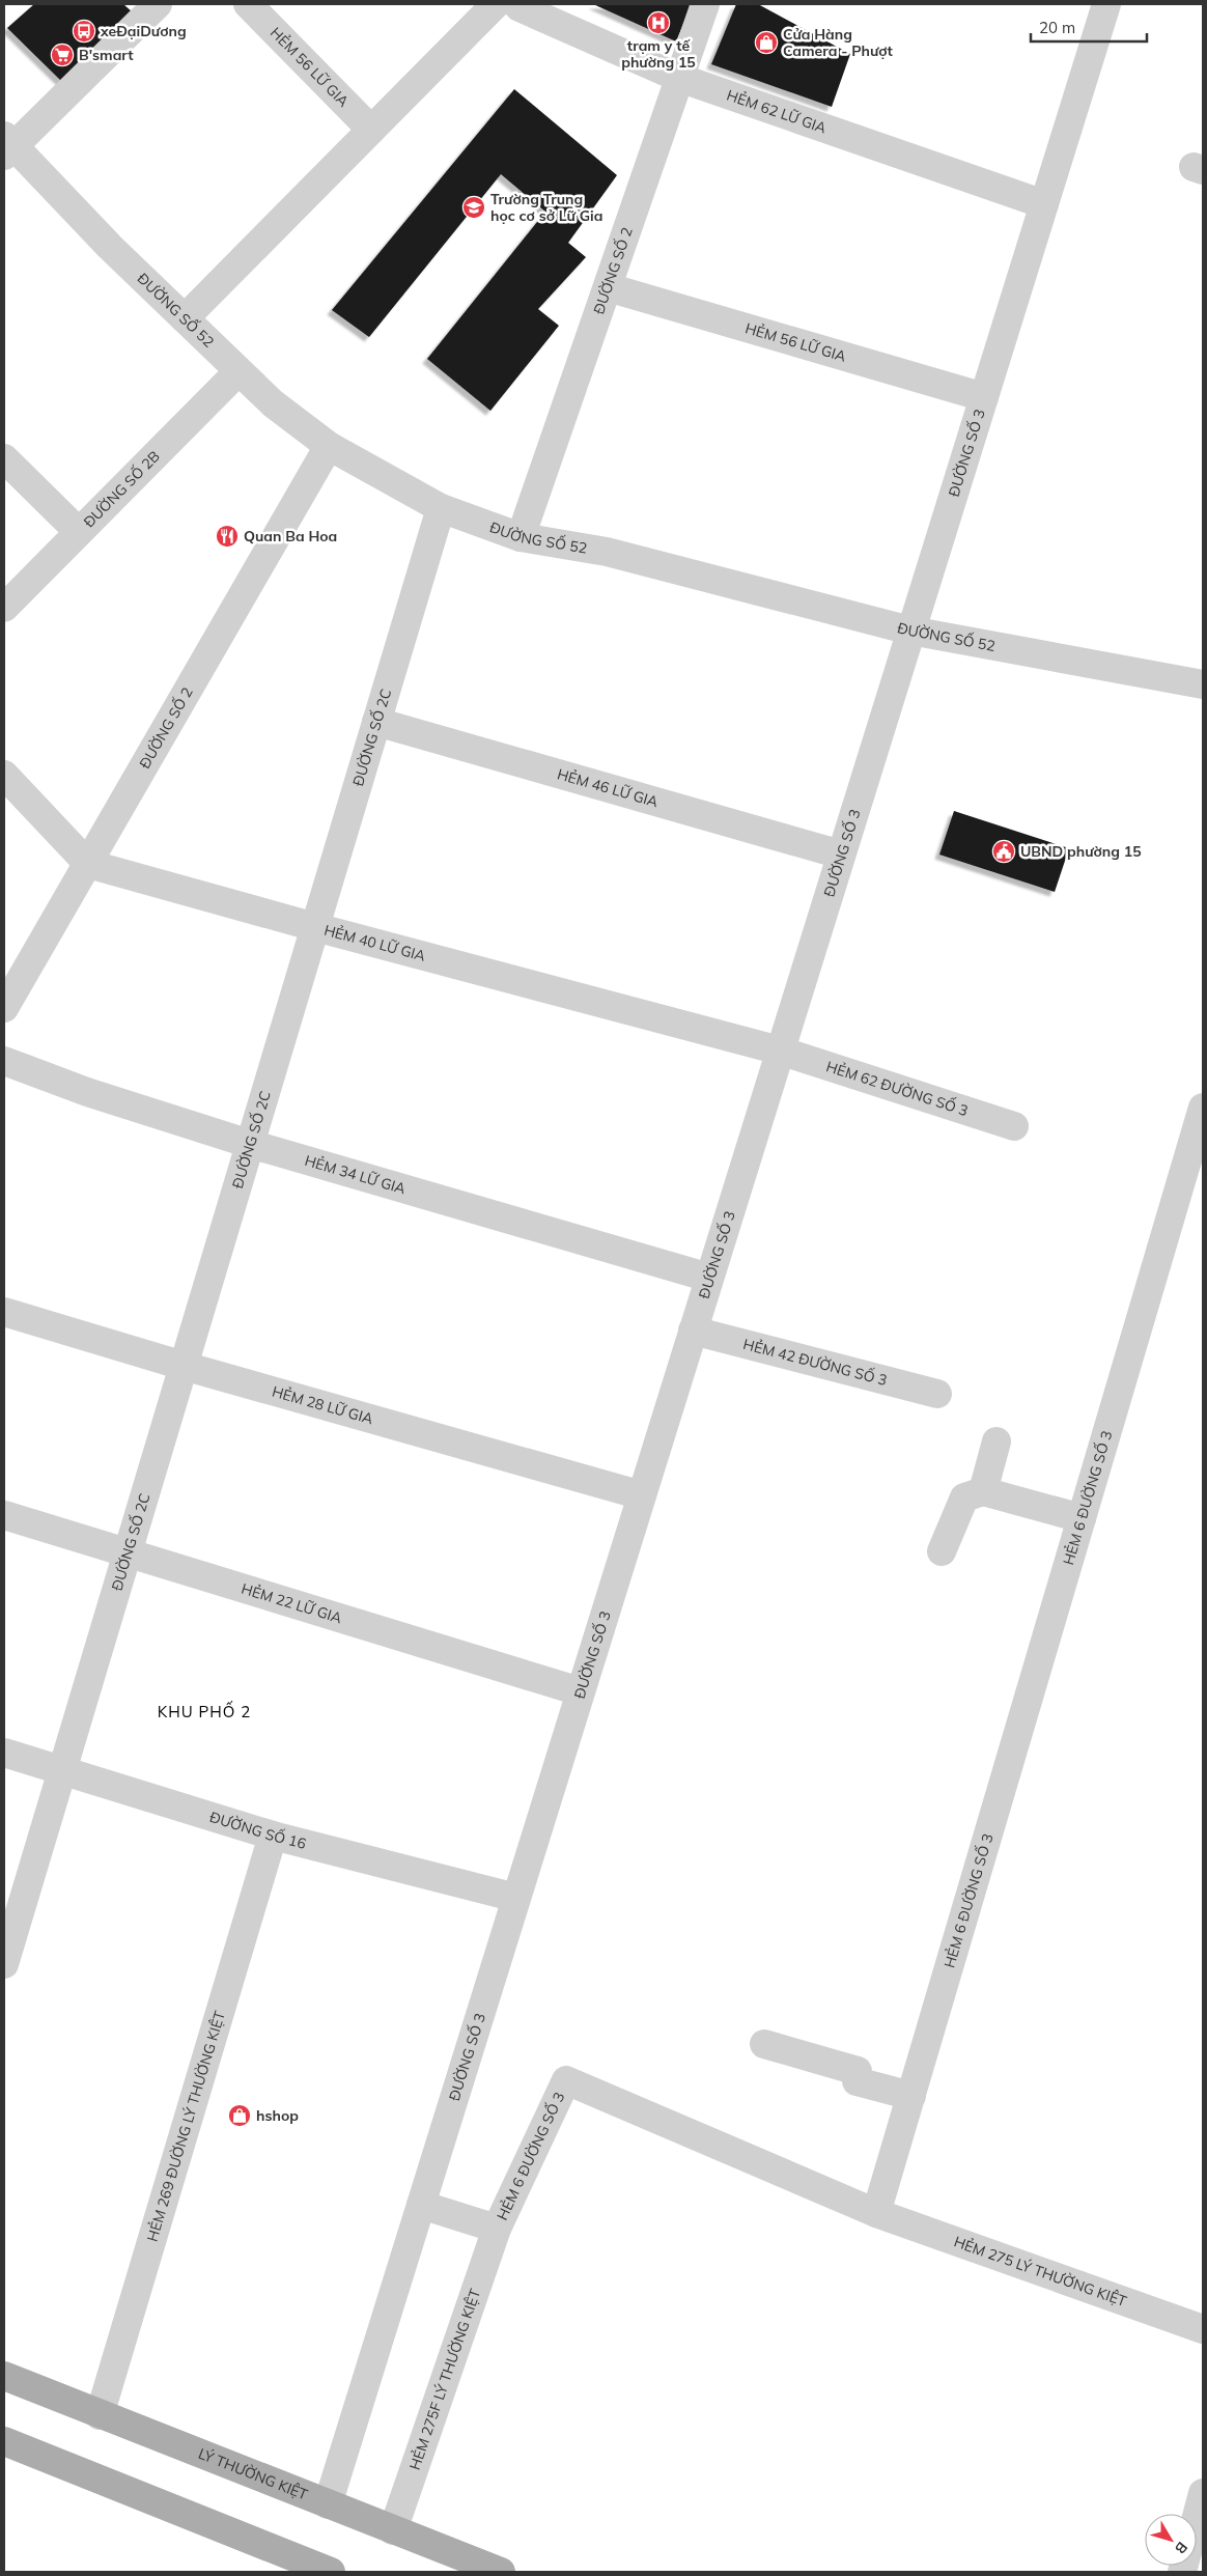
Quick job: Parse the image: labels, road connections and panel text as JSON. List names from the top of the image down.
{
  "streets": {
    "main road": ["LÝ THƯỜNG KIỆT"],
    "street": [
      "HẺM 56 LỮ GIA",
      "HẺM 62 LỮ GIA",
      "ĐƯỜNG SỐ 2",
      "ĐƯỜNG SỐ 52",
      "ĐƯỜNG SỐ 3",
      "ĐƯỜNG SỐ 2B",
      "ĐƯỜNG SỐ 2C",
      "HẺM 46 LỮ GIA",
      "HẺM 40 LỮ GIA",
      "HẺM 62 ĐƯỜNG SỐ 3",
      "HẺM 34 LỮ GIA",
      "HẺM 42 ĐƯỜNG SỐ 3",
      "HẺM 28 LỮ GIA",
      "HẺM 6 ĐƯỜNG SỐ 3",
      "HẺM 22 LỮ GIA",
      "ĐƯỜNG SỐ 16",
      "HẺM 269 ĐƯỜNG LÝ THƯỜNG KIỆT",
      "HẺM 275 LÝ THƯỜNG KIỆT",
      "HẺM 275F LÝ THƯỜNG KIỆT"
    ]
  },
  "crossings": [
    ["HẺM 56 LỮ GIA", "ĐƯỜNG SỐ 2"],
    ["HẺM 56 LỮ GIA", "ĐƯỜNG SỐ 3"],
    ["HẺM 62 LỮ GIA", "ĐƯỜNG SỐ 2"],
    ["HẺM 62 LỮ GIA", "ĐƯỜNG SỐ 3"],
    ["ĐƯỜNG SỐ 2", "ĐƯỜNG SỐ 52"],
    ["ĐƯỜNG SỐ 2", "HẺM 40 LỮ GIA"],
    ["ĐƯỜNG SỐ 52", "ĐƯỜNG SỐ 3"],
    ["ĐƯỜNG SỐ 52", "ĐƯỜNG SỐ 2B"],
    ["ĐƯỜNG SỐ 52", "ĐƯỜNG SỐ 2C"],
    ["ĐƯỜNG SỐ 3", "HẺM 46 LỮ GIA"],
    ["ĐƯỜNG SỐ 3", "HẺM 40 LỮ GIA"],
    ["ĐƯỜNG SỐ 3", "HẺM 62 ĐƯỜNG SỐ 3"],
    ["ĐƯỜNG SỐ 3", "HẺM 34 LỮ GIA"],
    ["ĐƯỜNG SỐ 3", "HẺM 42 ĐƯỜNG SỐ 3"],
    ["ĐƯỜNG SỐ 3", "HẺM 28 LỮ GIA"],
    ["ĐƯỜNG SỐ 3", "HẺM 22 LỮ GIA"],
    ["ĐƯỜNG SỐ 3", "ĐƯỜNG SỐ 16"],
    ["ĐƯỜNG SỐ 3", "LÝ THƯỜNG KIỆT"],
    ["ĐƯỜNG SỐ 2C", "HẺM 46 LỮ GIA"],
    ["ĐƯỜNG SỐ 2C", "HẺM 40 LỮ GIA"],
    ["ĐƯỜNG SỐ 2C", "HẺM 34 LỮ GIA"],
    ["ĐƯỜNG SỐ 2C", "HẺM 28 LỮ GIA"],
    ["ĐƯỜNG SỐ 2C", "HẺM 22 LỮ GIA"],
    ["ĐƯỜNG SỐ 2C", "ĐƯỜNG SỐ 16"],
    ["HẺM 40 LỮ GIA", "HẺM 62 ĐƯỜNG SỐ 3"],
    ["HẺM 6 ĐƯỜNG SỐ 3", "HẺM 275 LÝ THƯỜNG KIỆT"],
    ["HẺM 6 ĐƯỜNG SỐ 3", "HẺM 275F LÝ THƯỜNG KIỆT"],
    ["ĐƯỜNG SỐ 16", "HẺM 269 ĐƯỜNG LÝ THƯỜNG KIỆT"],
    ["HẺM 269 ĐƯỜNG LÝ THƯỜNG KIỆT", "LÝ THƯỜNG KIỆT"],
    ["HẺM 275F LÝ THƯỜNG KIỆT", "LÝ THƯỜNG KIỆT"]
  ],
  "districts": ["KHU PHỐ 2"],
  "places": {
    "hospital": ["trạm y tế phường 15"],
    "bus stop": ["xeĐạiDương"],
    "shop": ["Cửa Hàng Camera - Phượt", "hshop"],
    "supermarket": ["B'smart"],
    "school or university": ["Trường Trung học cơ sở Lữ Gia"],
    "restaurant": ["Quan Ba Hoa"],
    "public building": ["UBND phường 15"]
  },
  "scale_bar": "20 m",
  "north": "bottom right"
}
